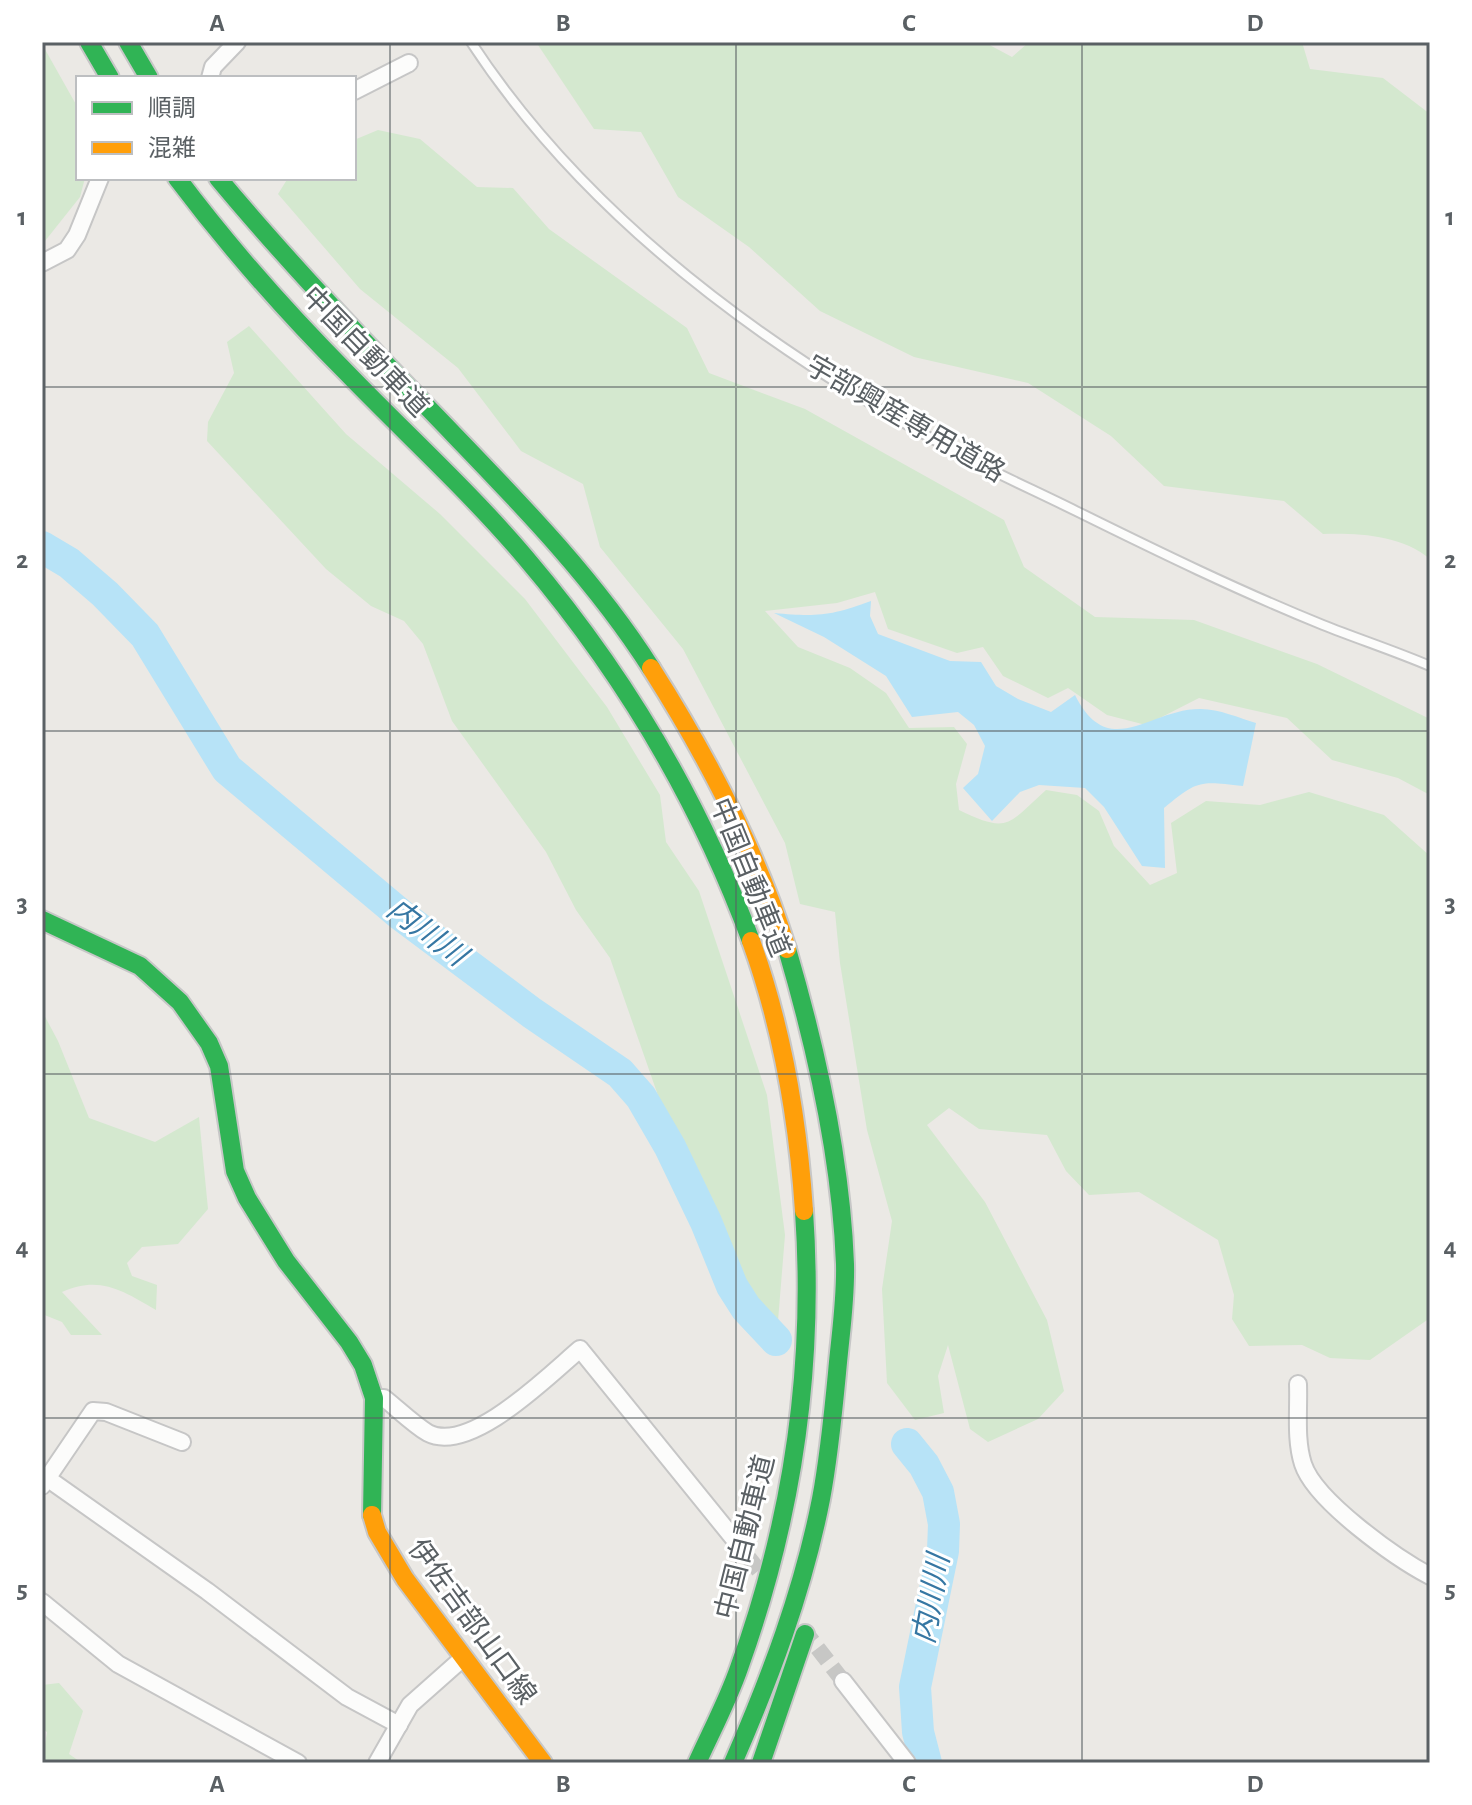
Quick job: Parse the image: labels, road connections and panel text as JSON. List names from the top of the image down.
{
  "streets": {
    "main road": ["中国自動車道", "伊佐吉部山口線"],
    "lane": ["宇部興産専用道路"]
  },
  "water": ["内川川"],
  "legend": ["順調", "混雑"],
  "grid": {
    "columns": [
      "A",
      "B",
      "C",
      "D"
    ],
    "rows": [
      "1",
      "2",
      "3",
      "4",
      "5"
    ]
  }
}
